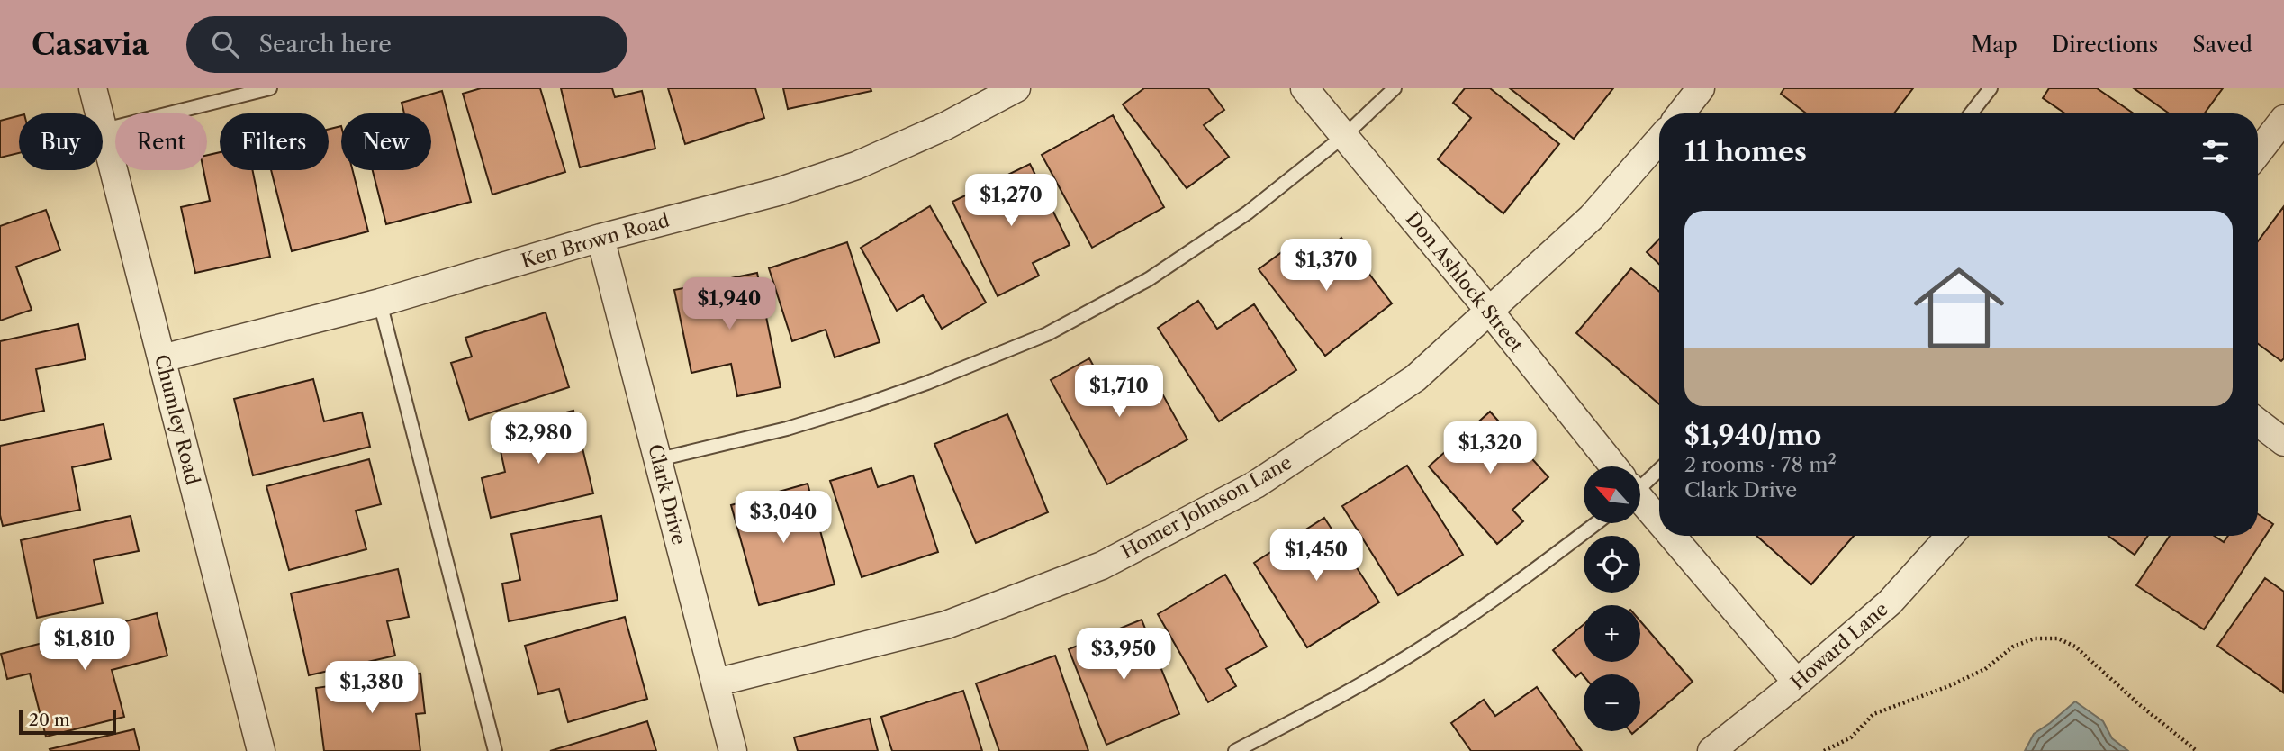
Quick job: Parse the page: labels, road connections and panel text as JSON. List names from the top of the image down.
{
  "streets": {
    "street": [
      "Ken Brown Road",
      "Don Ashlock Street",
      "Chumley Road",
      "Clark Drive",
      "Homer Johnson Lane",
      "Howard Lane"
    ]
  },
  "crossings": [
    ["Ken Brown Road", "Chumley Road"],
    ["Ken Brown Road", "Clark Drive"],
    ["Don Ashlock Street", "Homer Johnson Lane"],
    ["Don Ashlock Street", "Howard Lane"],
    ["Clark Drive", "Homer Johnson Lane"]
  ],
  "scale_bar": "20 m",
  "north": "top left",
  "page": {
    "header": "Casavia",
    "search": "Search here",
    "nav": ["Map", "Directions", "Saved"],
    "chip": [
      "Buy",
      "Rent",
      "Filters",
      "New"
    ],
    "heading": "11 homes",
    "price": [
      "$1,270",
      "$1,370",
      "$1,940",
      "$1,710",
      "$2,980",
      "$1,320",
      "$3,040",
      "$1,450",
      "$1,810",
      "$3,950",
      "$1,380"
    ],
    "list": [
      {
        "name": "$1,940/mo",
        "note": "2 rooms · 78 m² · Clark Drive"
      }
    ],
    "map_buttons": ["+", "−"],
    "scale": "20 m"
  }
}
